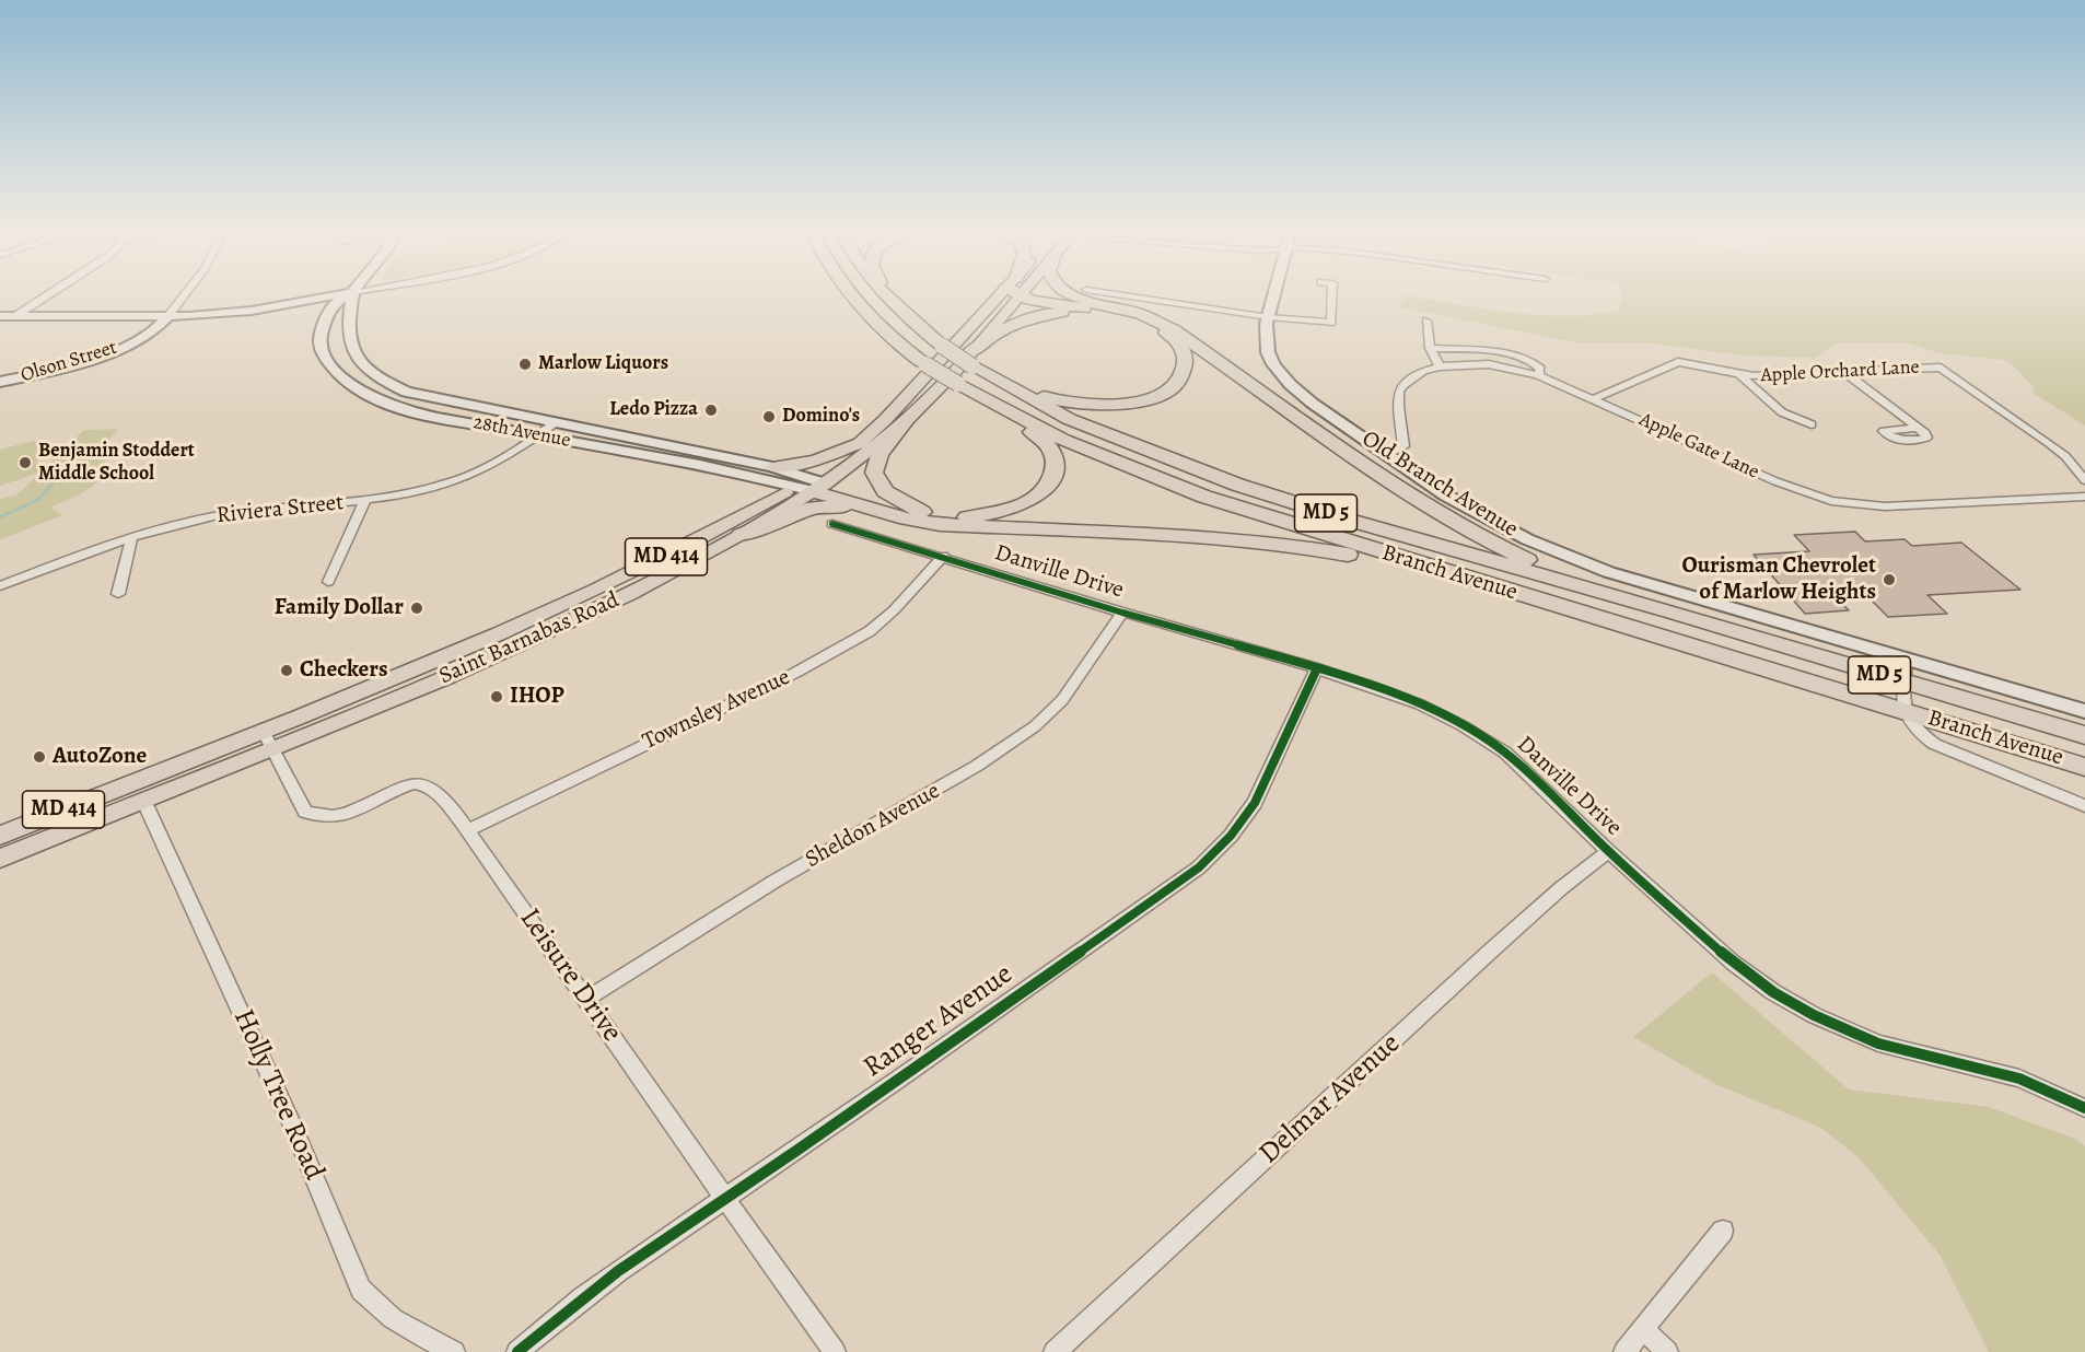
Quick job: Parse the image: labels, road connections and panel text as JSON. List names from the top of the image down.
{
  "streets": {
    "highway": ["MD 5", "Branch Avenue"],
    "main road": ["MD 414", "Saint Barnabas Road"],
    "street": [
      "Olson Street",
      "Apple Orchard Lane",
      "28th Avenue",
      "Apple Gate Lane",
      "Old Branch Avenue",
      "Riviera Street",
      "Danville Drive",
      "Townsley Avenue",
      "Sheldon Avenue",
      "Leisure Drive",
      "Ranger Avenue",
      "Holly Tree Road",
      "Delmar Avenue"
    ]
  },
  "crossings": [
    ["Apple Orchard Lane", "Apple Gate Lane"],
    ["28th Avenue", "Riviera Street"],
    ["28th Avenue", "Saint Barnabas Road"],
    ["Apple Gate Lane", "Old Branch Avenue"],
    ["Danville Drive", "Townsley Avenue"],
    ["Danville Drive", "Sheldon Avenue"],
    ["Danville Drive", "Ranger Avenue"],
    ["Danville Drive", "Delmar Avenue"],
    ["Branch Avenue", "Saint Barnabas Road"],
    ["Saint Barnabas Road", "Leisure Drive"],
    ["Saint Barnabas Road", "Holly Tree Road"],
    ["Townsley Avenue", "Leisure Drive"],
    ["Sheldon Avenue", "Leisure Drive"],
    ["Leisure Drive", "Ranger Avenue"]
  ],
  "places": [
    "Marlow Liquors",
    "Ledo Pizza",
    "Domino's",
    "Benjamin Stoddert Middle School",
    "Ourisman Chevrolet of Marlow Heights",
    "Family Dollar",
    "Checkers",
    "IHOP",
    "AutoZone"
  ]
}
